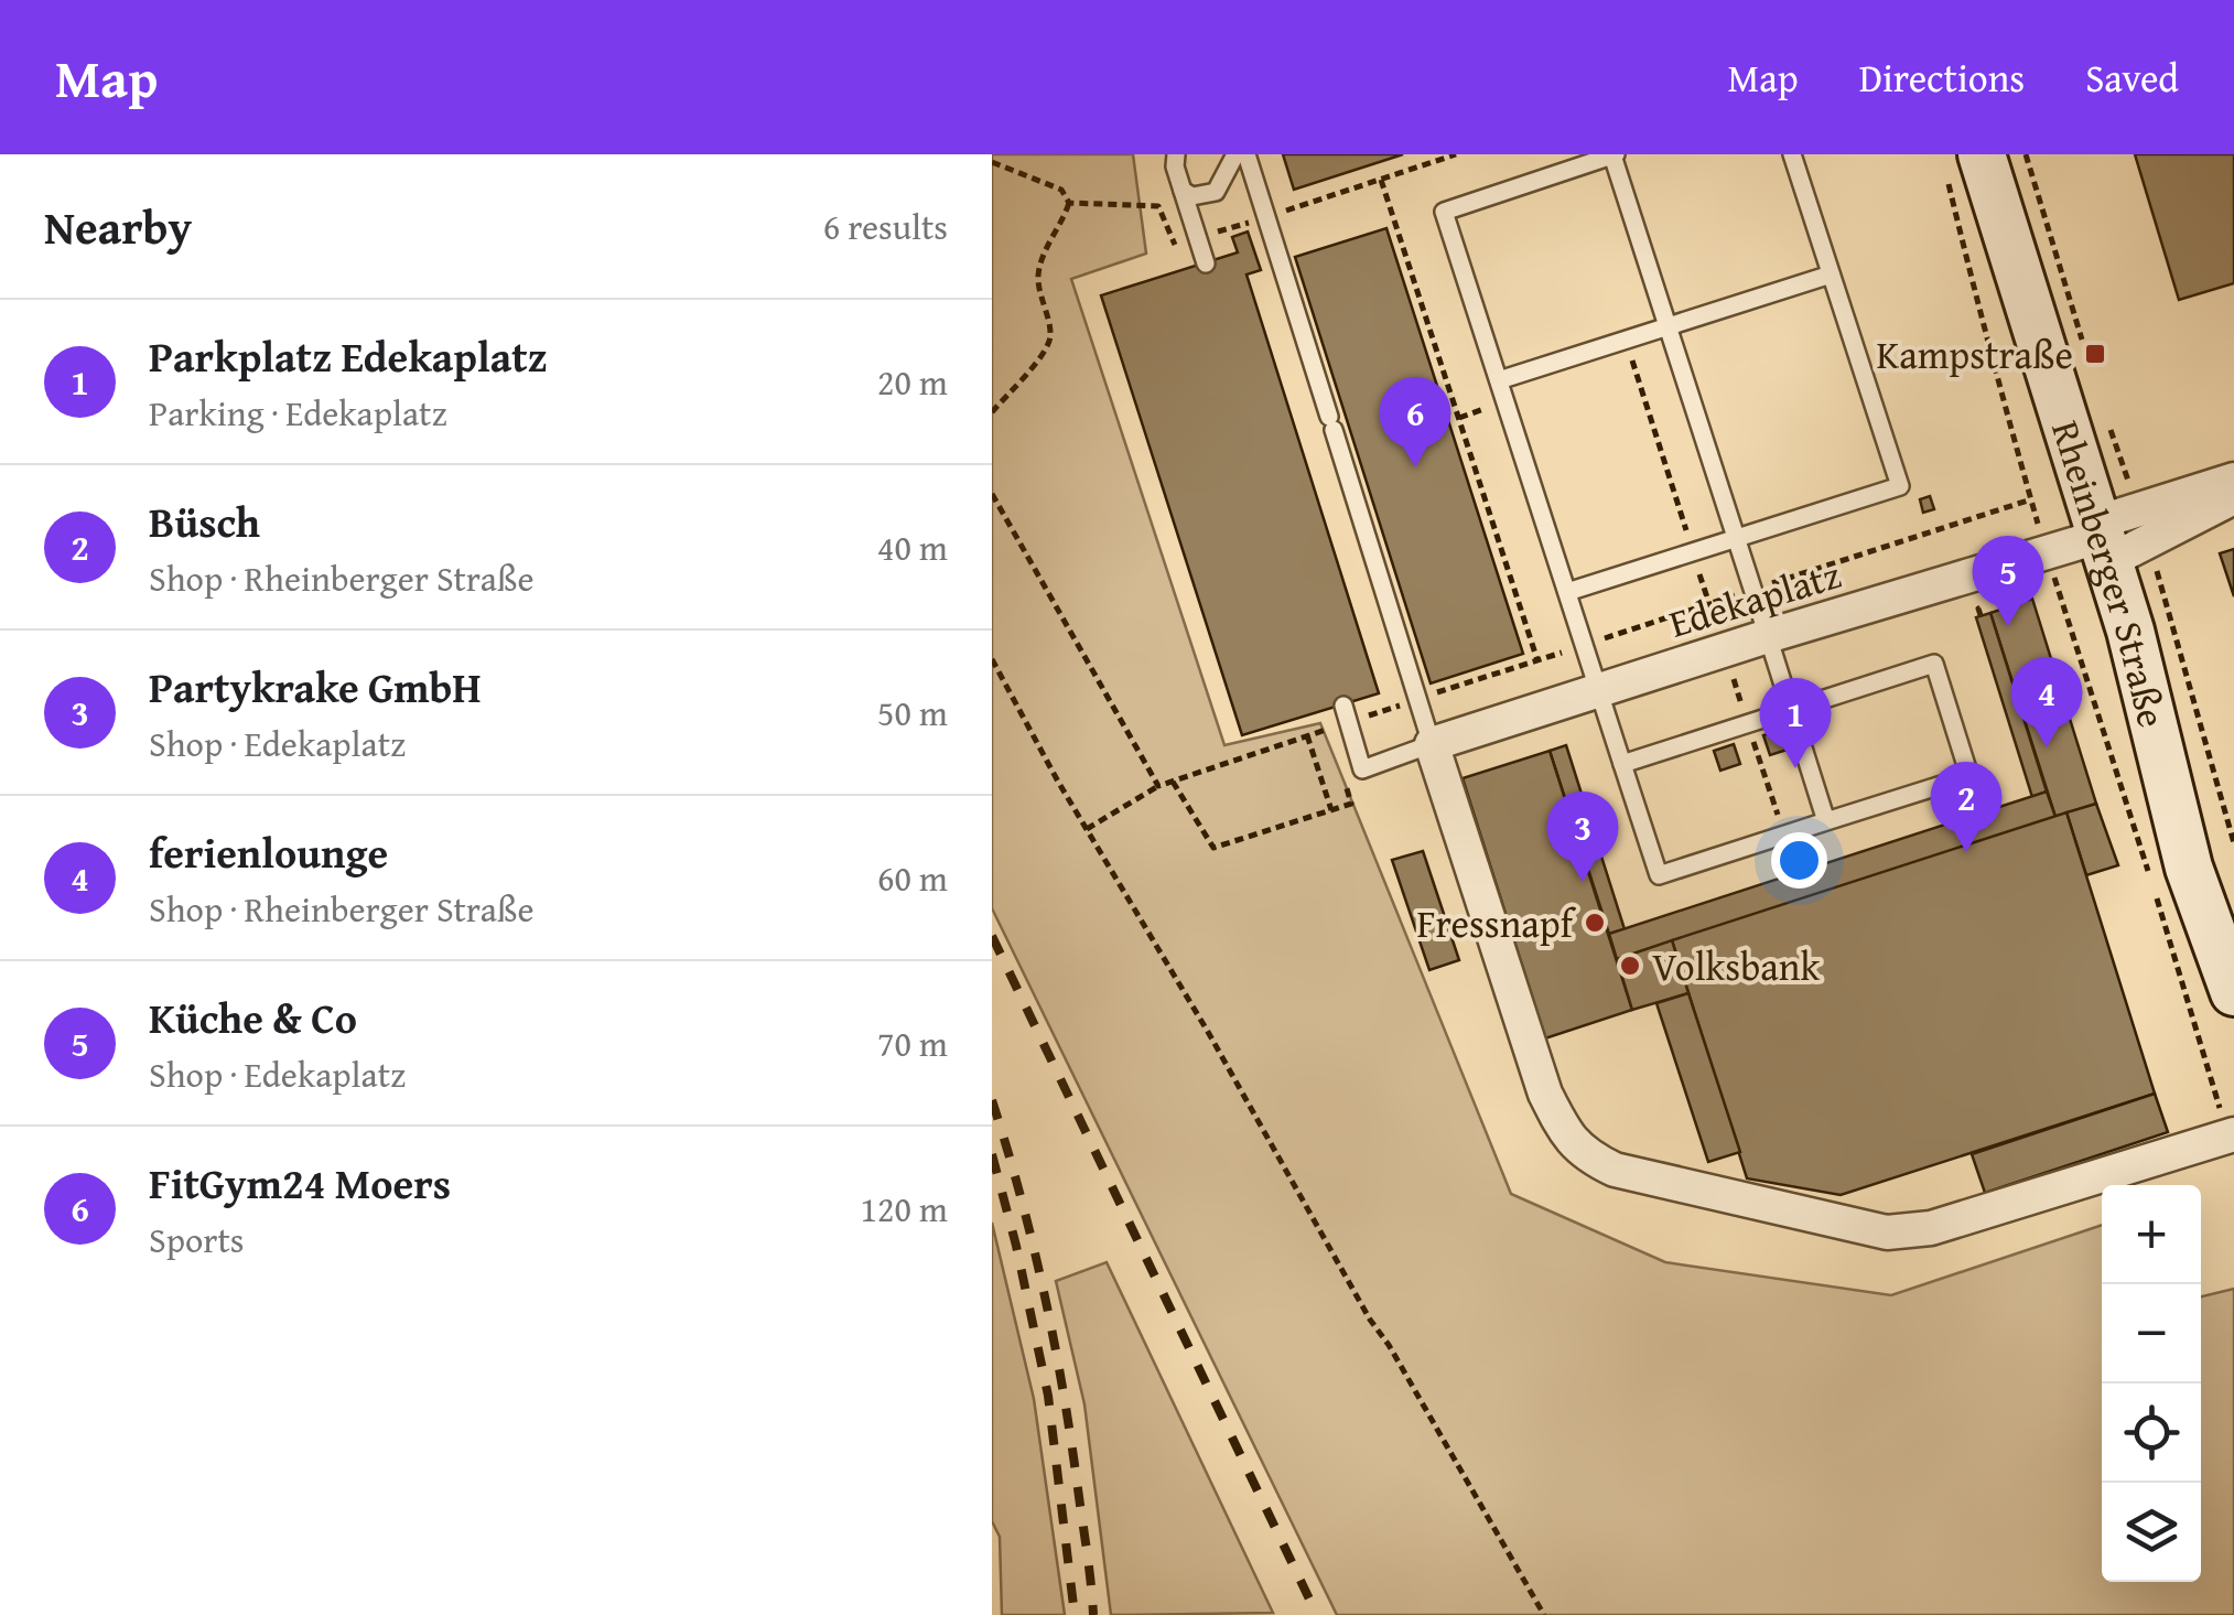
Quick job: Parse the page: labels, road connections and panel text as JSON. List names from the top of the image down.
{
  "streets": {
    "main road": ["Rheinberger Straße"],
    "street": ["Edekaplatz"]
  },
  "crossings": [
    ["Rheinberger Straße", "Edekaplatz"]
  ],
  "places": {
    "transit": ["Kampstraße"],
    "other": ["Fressnapf", "Volksbank"]
  },
  "page": {
    "header": "Map",
    "nav": ["Map", "Directions", "Saved"],
    "heading": ["Nearby", "6 results"],
    "list": [
      {
        "mark": "1",
        "name": "Parkplatz Edekaplatz",
        "note": "Parking · Edekaplatz",
        "value": "20 m"
      },
      {
        "mark": "2",
        "name": "Büsch",
        "note": "Shop · Rheinberger Straße",
        "value": "40 m"
      },
      {
        "mark": "3",
        "name": "Partykrake GmbH",
        "note": "Shop · Edekaplatz",
        "value": "50 m"
      },
      {
        "mark": "4",
        "name": "ferienlounge",
        "note": "Shop · Rheinberger Straße",
        "value": "60 m"
      },
      {
        "mark": "5",
        "name": "Küche & Co",
        "note": "Shop · Edekaplatz",
        "value": "70 m"
      },
      {
        "mark": "6",
        "name": "FitGym24 Moers",
        "note": "Sports",
        "value": "120 m"
      }
    ],
    "pins": [
      "6",
      "5",
      "4",
      "1",
      "2",
      "3"
    ],
    "map_buttons": ["+", "−"]
  }
}
